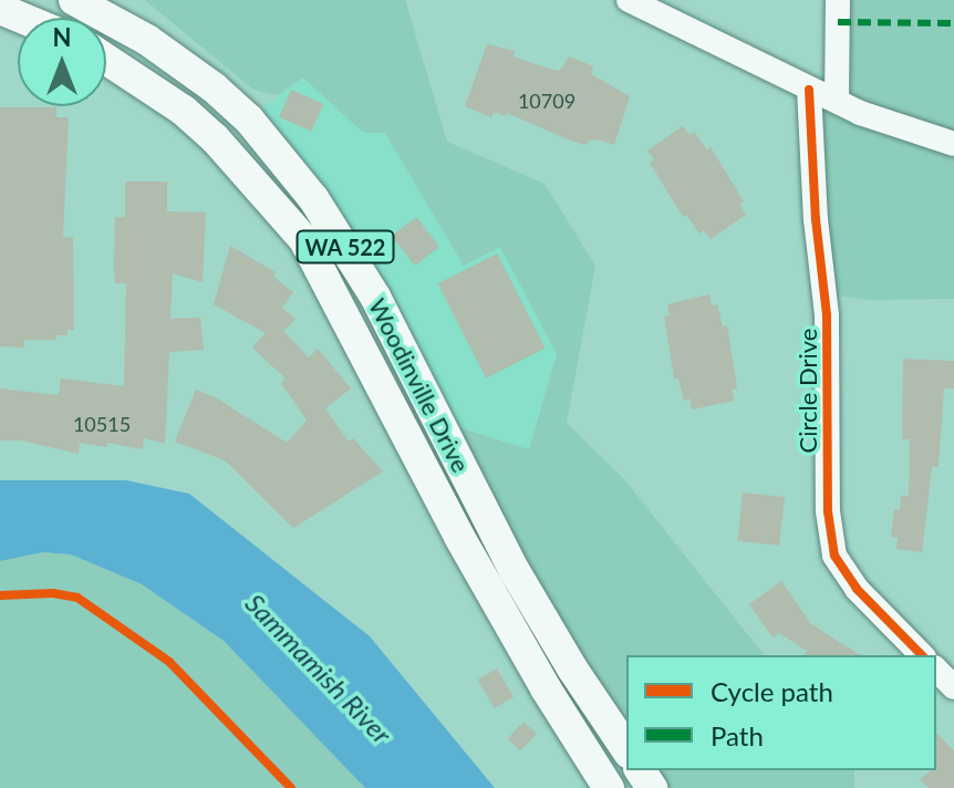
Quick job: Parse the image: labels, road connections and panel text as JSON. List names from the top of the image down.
{
  "streets": {
    "main road": ["WA 522", "Woodinville Drive"],
    "street": ["Circle Drive"]
  },
  "water": ["Sammamish River"],
  "house_numbers": ["10709", "10515"],
  "legend": ["Cycle path", "Path"],
  "north": "top"
}
